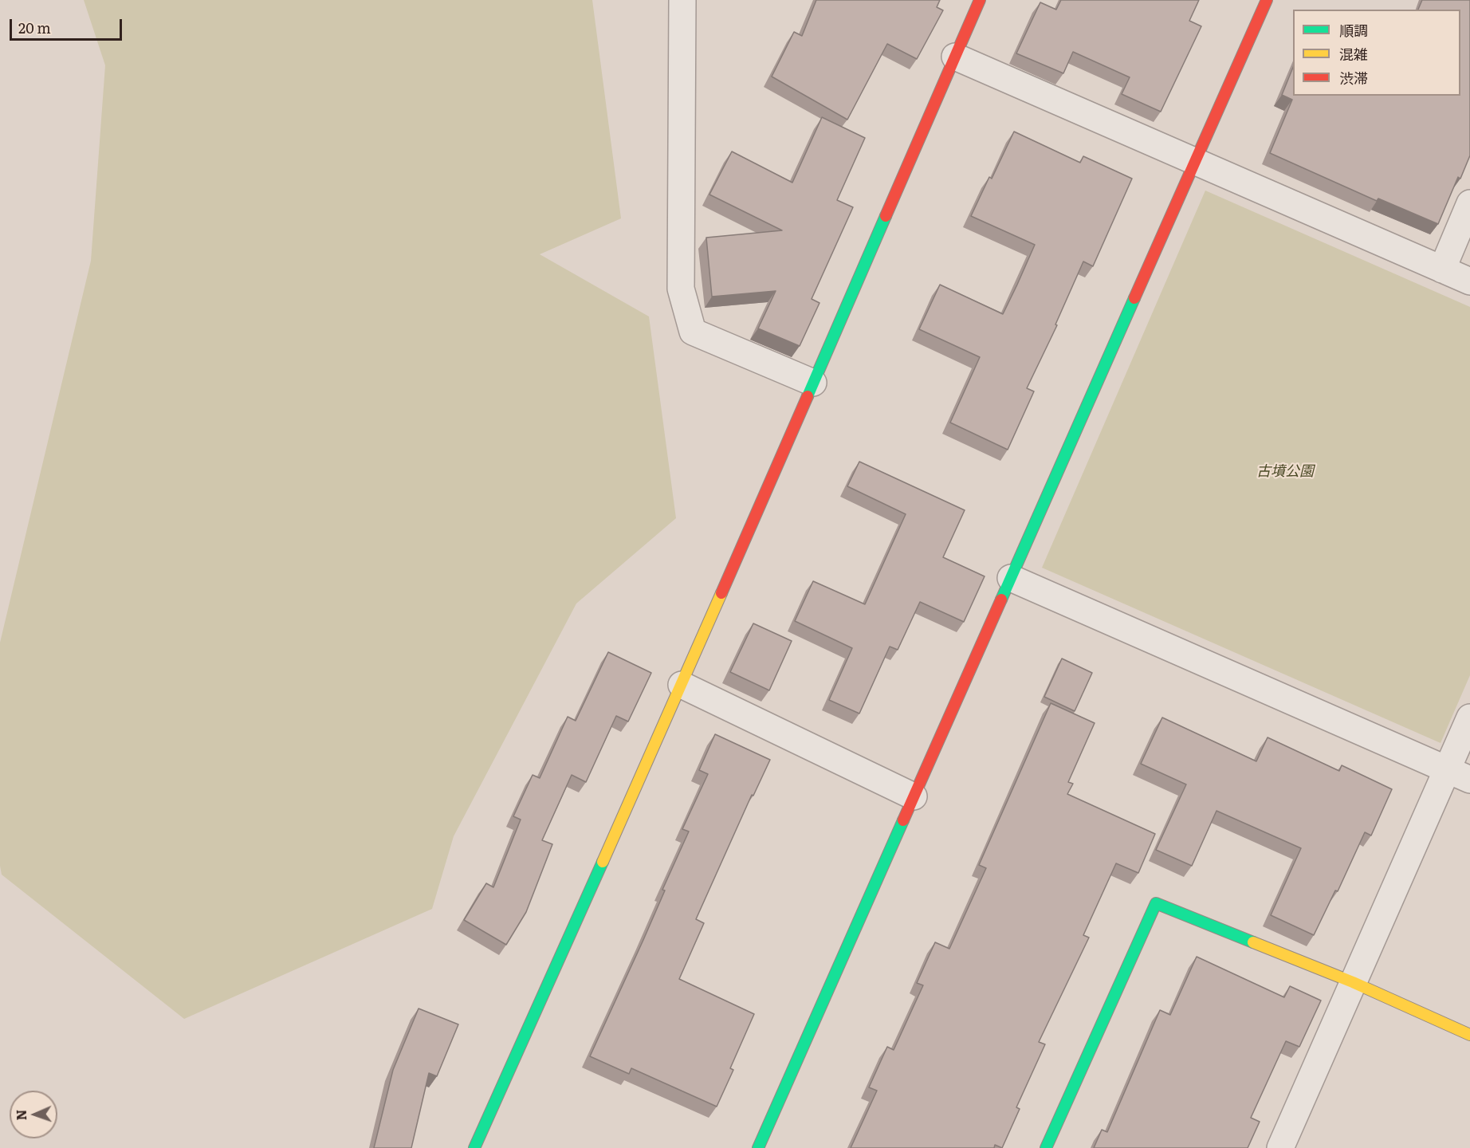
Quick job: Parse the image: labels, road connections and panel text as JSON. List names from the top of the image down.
{
  "parks": ["古墳公園"],
  "legend": ["順調", "混雑", "渋滞"],
  "scale_bar": "20 m",
  "north": "left"
}
